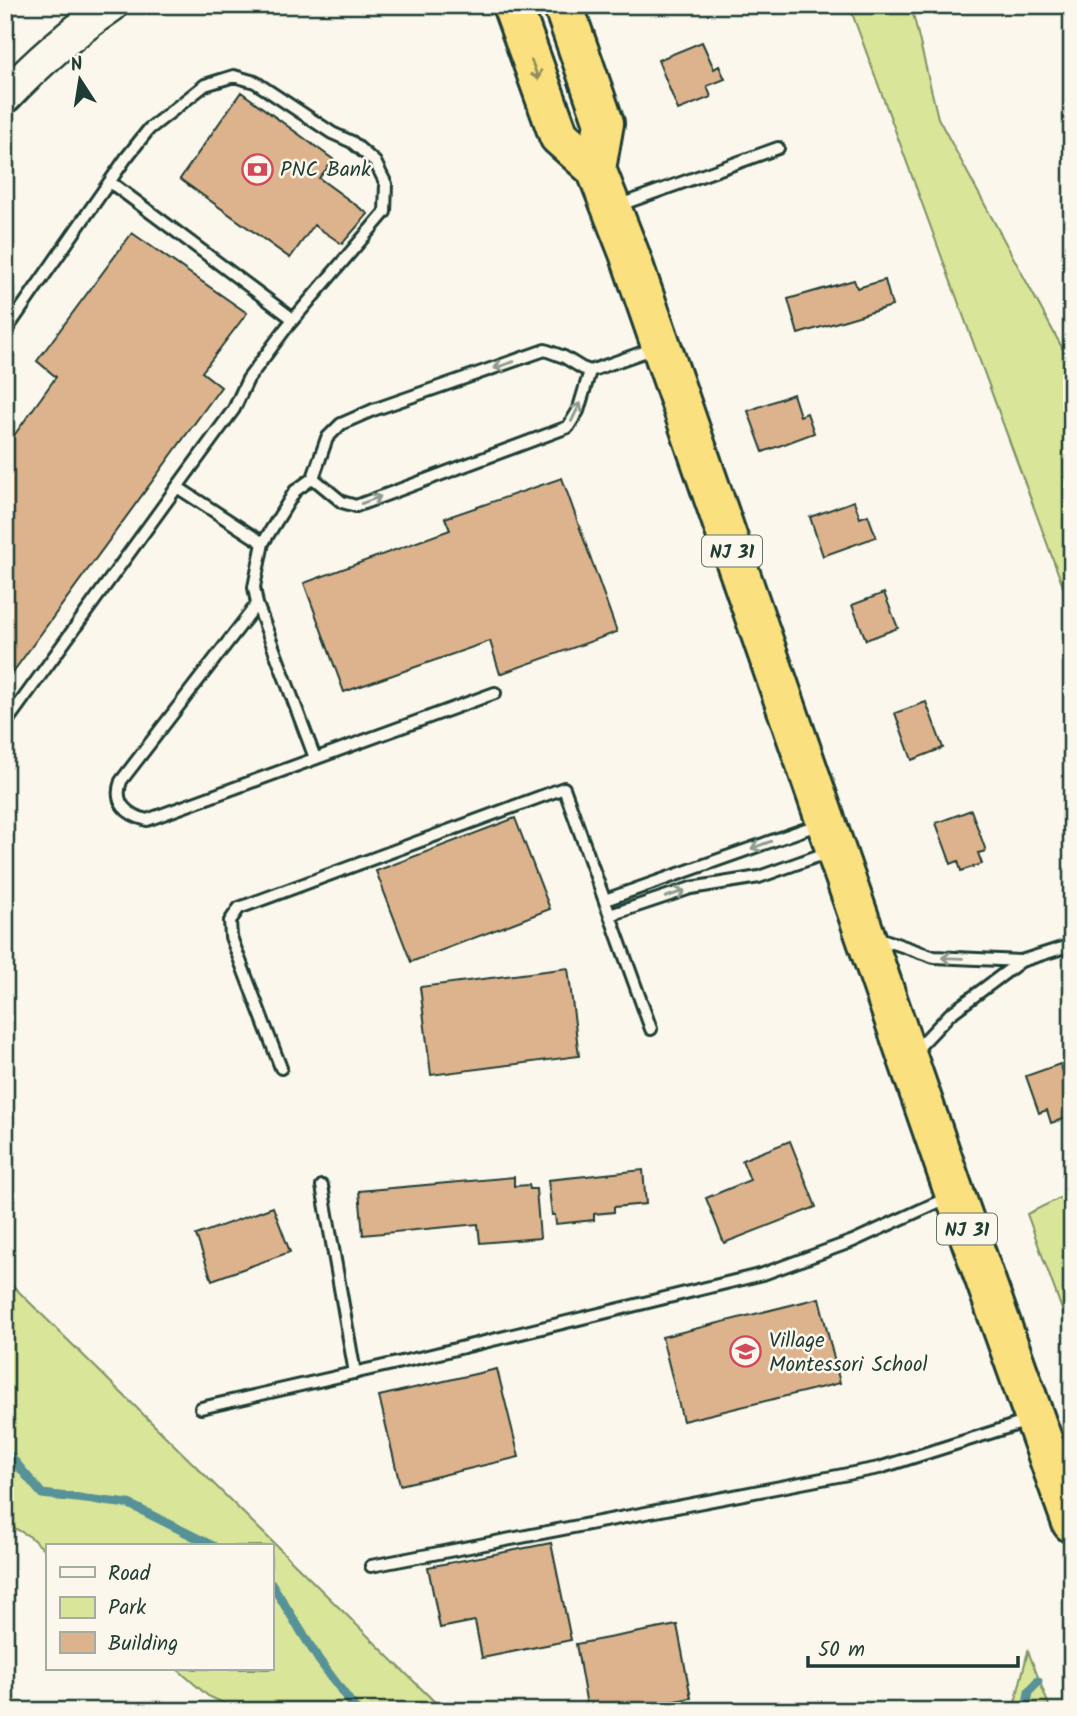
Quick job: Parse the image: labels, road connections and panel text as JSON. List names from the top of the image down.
{
  "streets": {
    "highway": ["NJ 31"]
  },
  "places": {
    "bank": ["PNC Bank"],
    "school or university": ["Village Montessori School"]
  },
  "legend": ["Road", "Park", "Building"],
  "scale_bar": "50 m",
  "north": "top"
}
